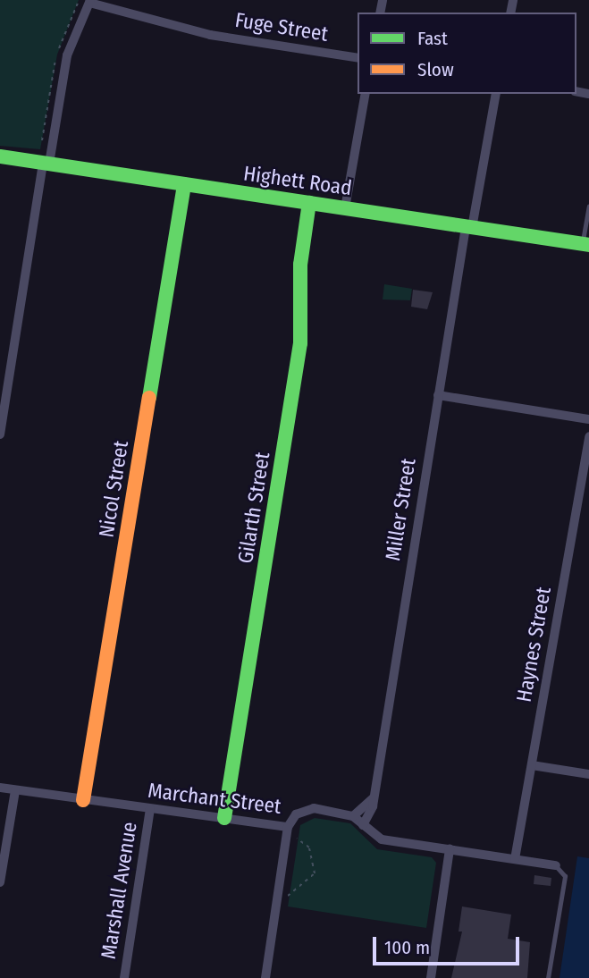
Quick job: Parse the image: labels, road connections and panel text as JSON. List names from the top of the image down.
{
  "streets": {
    "street": [
      "Fuge Street",
      "Highett Road",
      "Nicol Street",
      "Gilarth Street",
      "Miller Street",
      "Haynes Street",
      "Marchant Street",
      "Marshall Avenue"
    ]
  },
  "crossings": [
    ["Highett Road", "Nicol Street"],
    ["Highett Road", "Gilarth Street"],
    ["Highett Road", "Miller Street"],
    ["Nicol Street", "Marchant Street"],
    ["Gilarth Street", "Marchant Street"],
    ["Marchant Street", "Marshall Avenue"]
  ],
  "legend": ["Fast", "Slow"],
  "scale_bar": "100 m"
}
